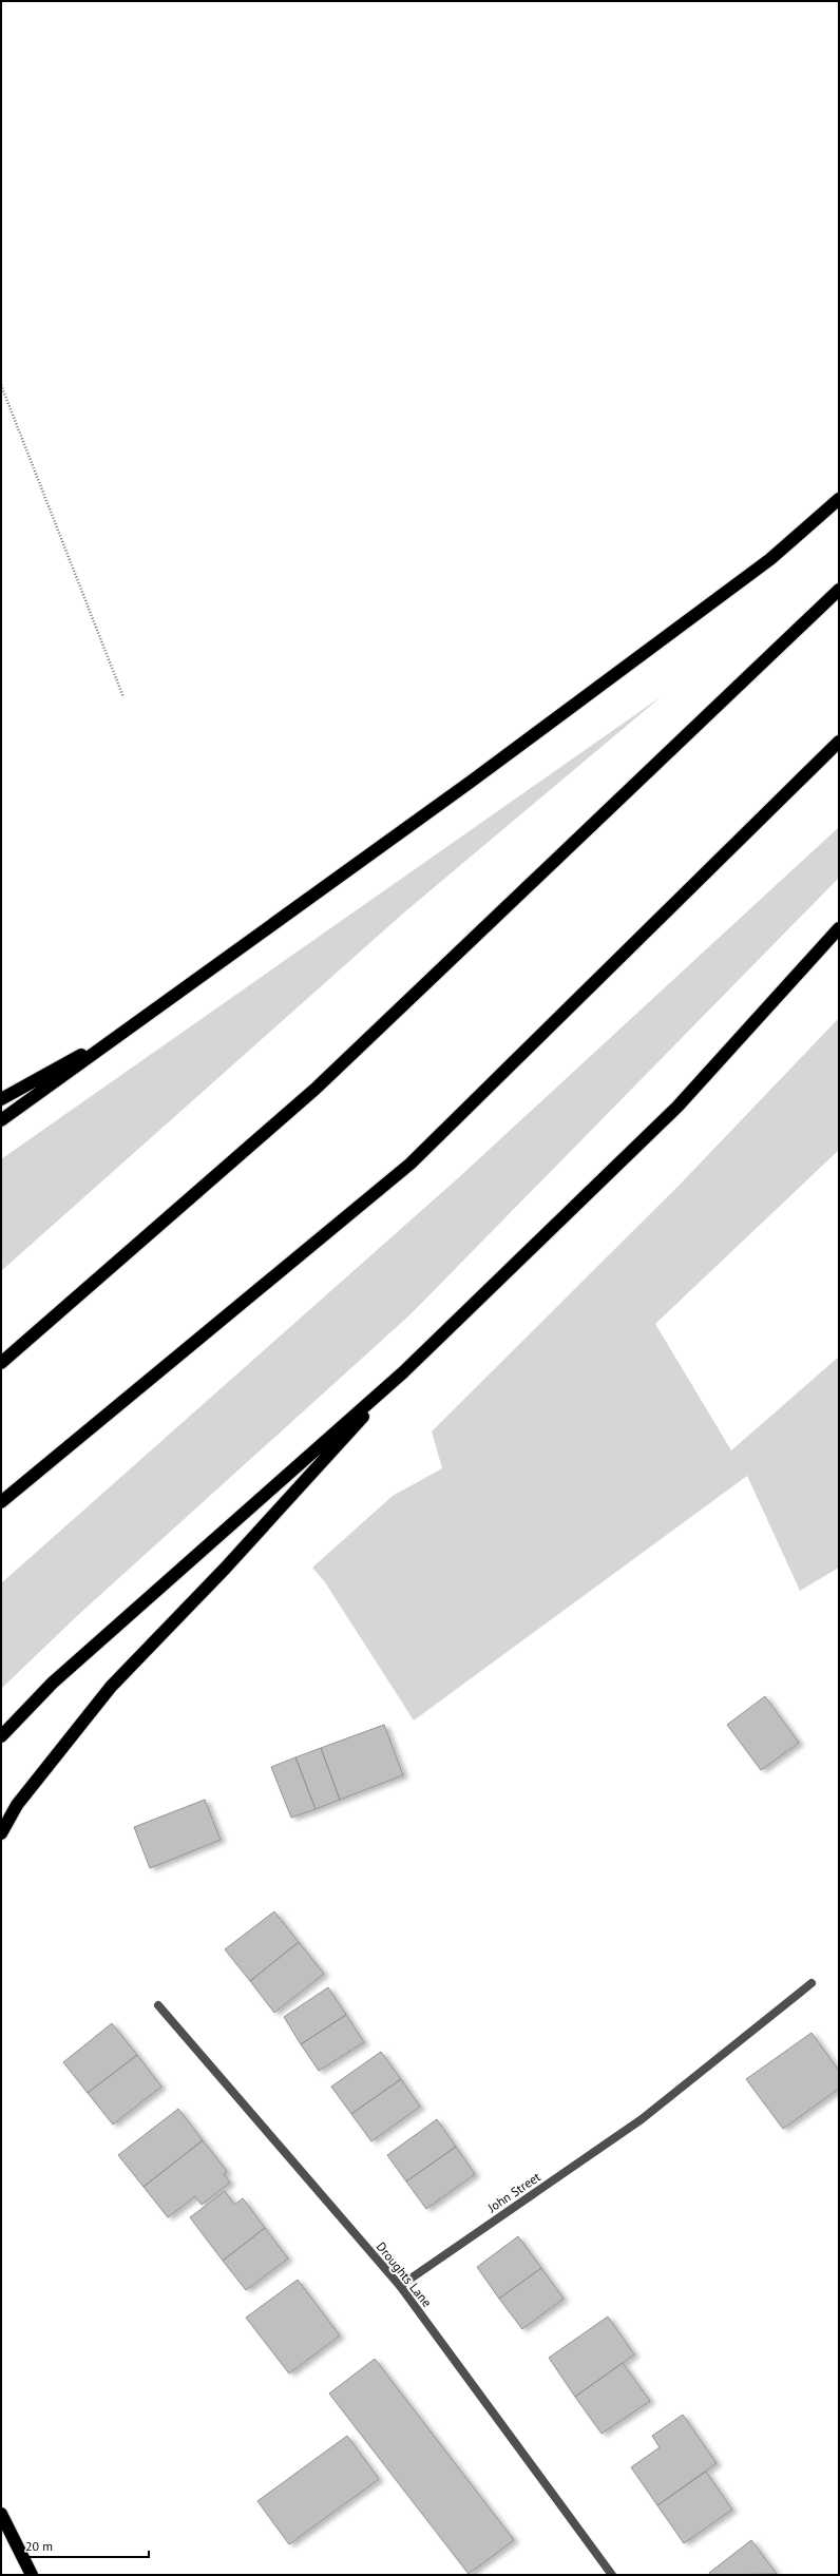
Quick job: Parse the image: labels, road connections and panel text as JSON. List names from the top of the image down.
{
  "streets": {
    "street": ["John Street", "Droughts Lane"]
  },
  "crossings": [
    ["John Street", "Droughts Lane"]
  ],
  "scale_bar": "20 m"
}
